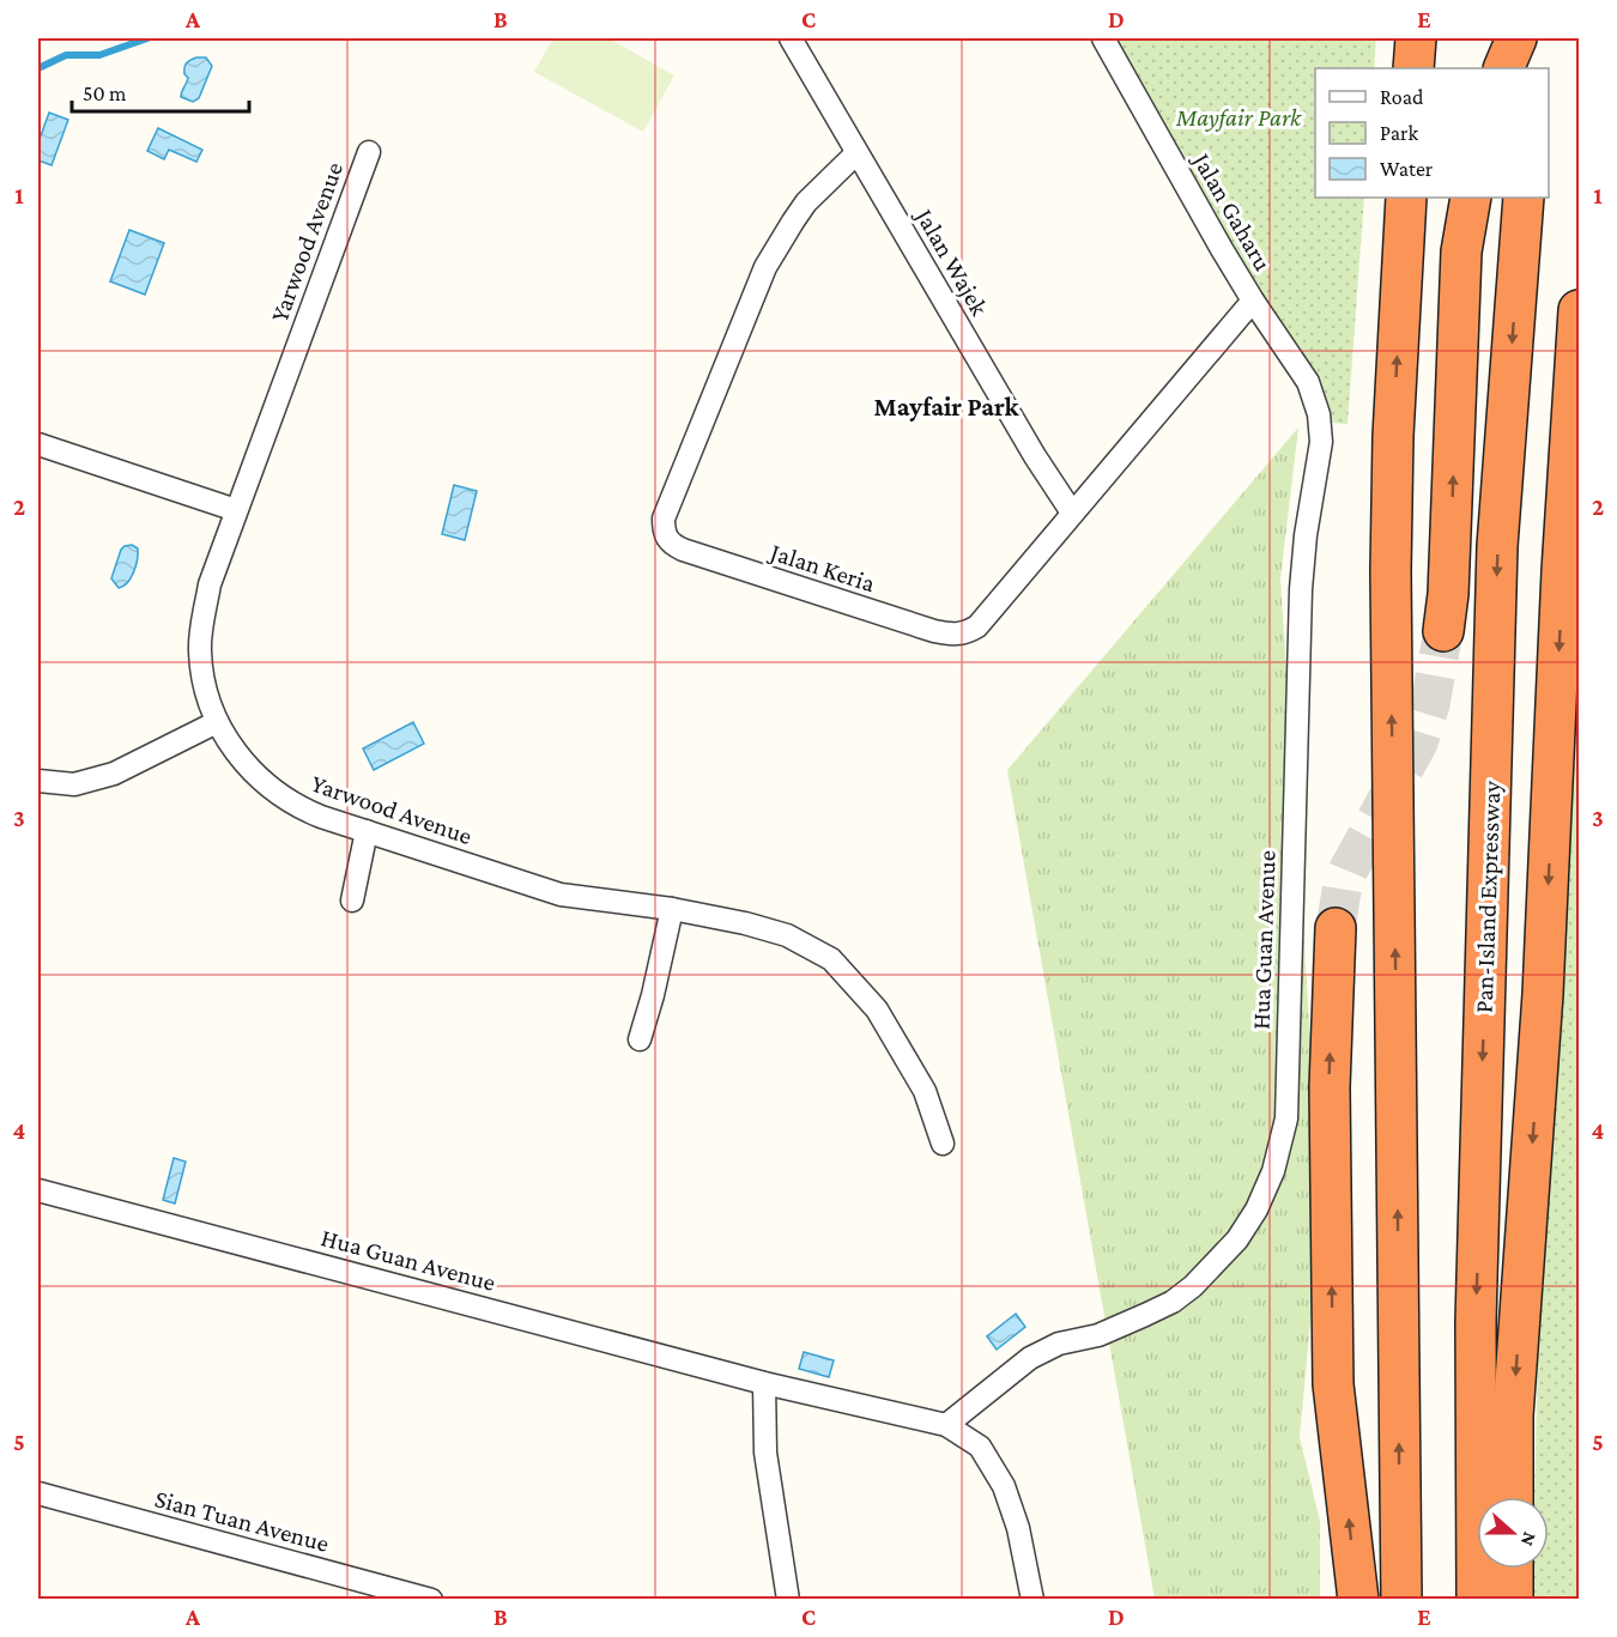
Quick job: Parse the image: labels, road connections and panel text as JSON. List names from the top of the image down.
{
  "streets": {
    "highway": ["Pan-Island Expressway"],
    "street": [
      "Jalan Gaharu",
      "Yarwood Avenue",
      "Jalan Wajek",
      "Jalan Keria",
      "Hua Guan Avenue",
      "Sian Tuan Avenue"
    ]
  },
  "crossings": [
    ["Jalan Gaharu", "Jalan Keria"],
    ["Jalan Gaharu", "Hua Guan Avenue"],
    ["Jalan Wajek", "Jalan Keria"],
    ["Jalan Keria", "Hua Guan Avenue"]
  ],
  "districts": ["Mayfair Park"],
  "parks": ["Mayfair Park"],
  "legend": ["Road", "Park", "Water"],
  "scale_bar": "50 m",
  "north": "right",
  "grid": {
    "columns": [
      "A",
      "B",
      "C",
      "D",
      "E"
    ],
    "rows": [
      "1",
      "2",
      "3",
      "4",
      "5"
    ]
  }
}
